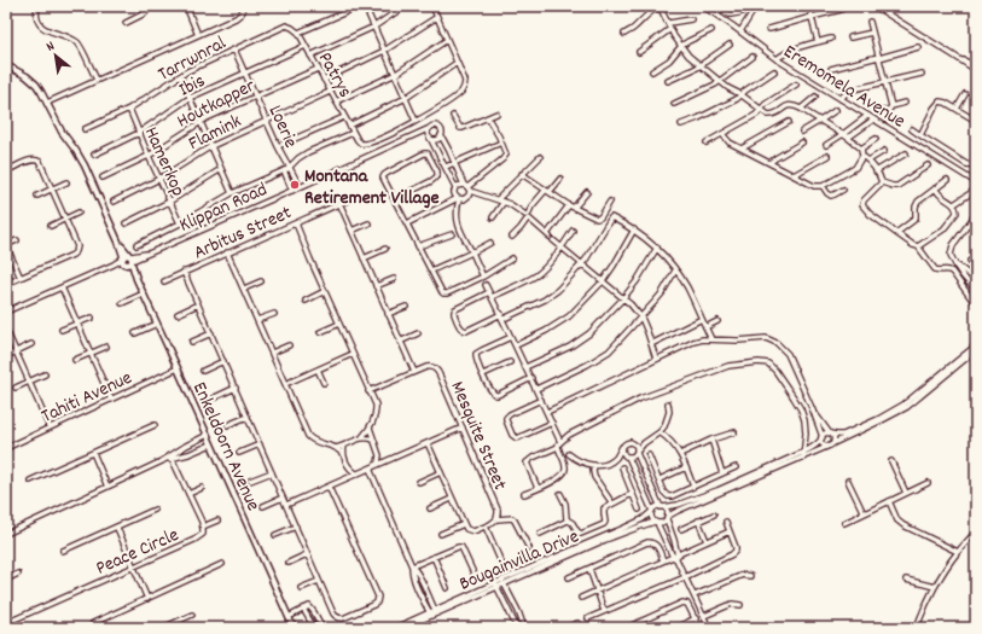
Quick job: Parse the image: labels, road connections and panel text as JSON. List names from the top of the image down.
{
  "streets": {
    "street": [
      "Tarrwnral",
      "Patrys",
      "Ibis",
      "Eremomela Avenue",
      "Houtkapper",
      "Loerie",
      "Flamink",
      "Hamerkop",
      "Klippan Road",
      "Arbitus Street",
      "Tahiti Avenue",
      "Mesquite Street",
      "Enkeldoorn Avenue",
      "Peace Circle",
      "Bougainvilla Drive"
    ]
  },
  "crossings": [
    ["Tarrwnral", "Patrys"],
    ["Tarrwnral", "Loerie"],
    ["Tarrwnral", "Hamerkop"],
    ["Patrys", "Ibis"],
    ["Patrys", "Houtkapper"],
    ["Patrys", "Flamink"],
    ["Ibis", "Loerie"],
    ["Ibis", "Hamerkop"],
    ["Houtkapper", "Loerie"],
    ["Houtkapper", "Hamerkop"],
    ["Loerie", "Flamink"],
    ["Loerie", "Klippan Road"],
    ["Flamink", "Hamerkop"],
    ["Klippan Road", "Enkeldoorn Avenue"],
    ["Tahiti Avenue", "Enkeldoorn Avenue"]
  ],
  "places": ["Montana Retirement Village"],
  "north": "top left"
}
